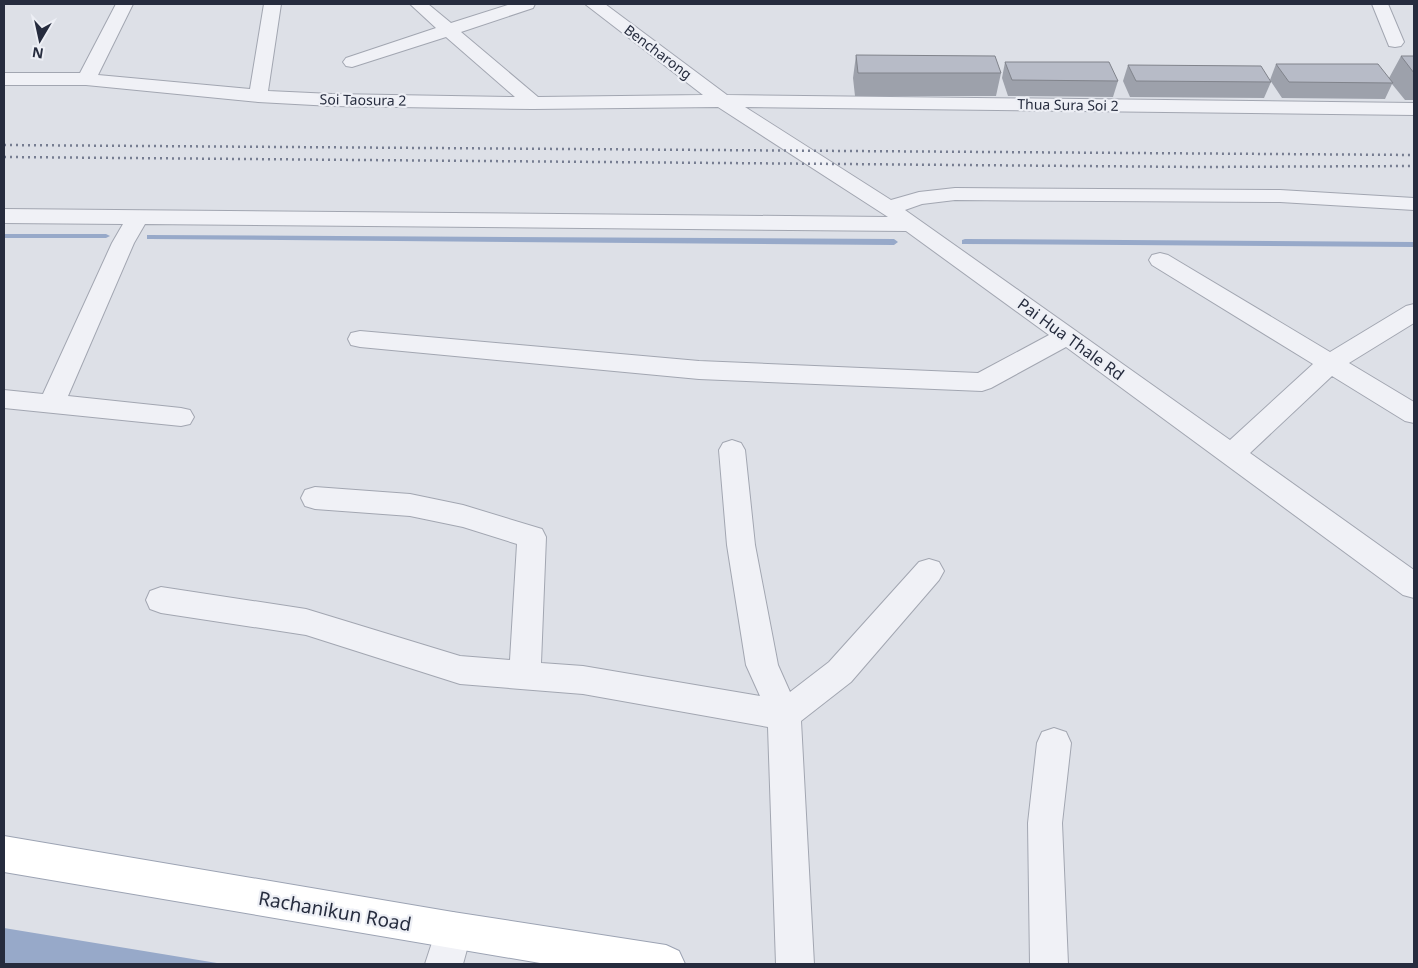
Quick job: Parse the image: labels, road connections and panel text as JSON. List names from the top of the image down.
{
  "streets": {
    "main road": ["Rachanikun Road"],
    "street": [
      "Bencharong",
      "Soi Taosura 2",
      "Thua Sura Soi 2",
      "Pai Hua Thale Rd"
    ]
  },
  "crossings": [
    ["Bencharong", "Soi Taosura 2"],
    ["Bencharong", "Thua Sura Soi 2"],
    ["Bencharong", "Pai Hua Thale Rd"],
    ["Soi Taosura 2", "Thua Sura Soi 2"],
    ["Soi Taosura 2", "Pai Hua Thale Rd"],
    ["Thua Sura Soi 2", "Pai Hua Thale Rd"]
  ],
  "north": "bottom"
}
